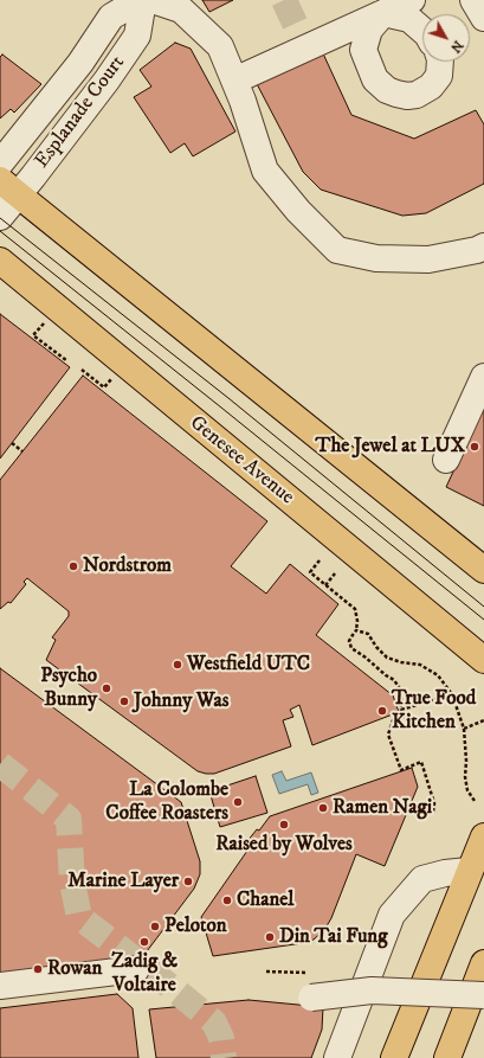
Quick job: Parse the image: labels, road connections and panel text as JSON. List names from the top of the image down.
{
  "streets": {
    "main road": ["Genesee Avenue"],
    "street": ["Esplanade Court"]
  },
  "places": [
    "The Jewel at LUX",
    "Nordstrom",
    "Westfield UTC",
    "Psycho Bunny",
    "Johnny Was",
    "True Food Kitchen",
    "La Colombe Coffee Roasters",
    "Ramen Nagi",
    "Raised by Wolves",
    "Marine Layer",
    "Chanel",
    "Peloton",
    "Din Tai Fung",
    "Zadig & Voltaire",
    "Rowan"
  ],
  "north": "bottom right"
}
